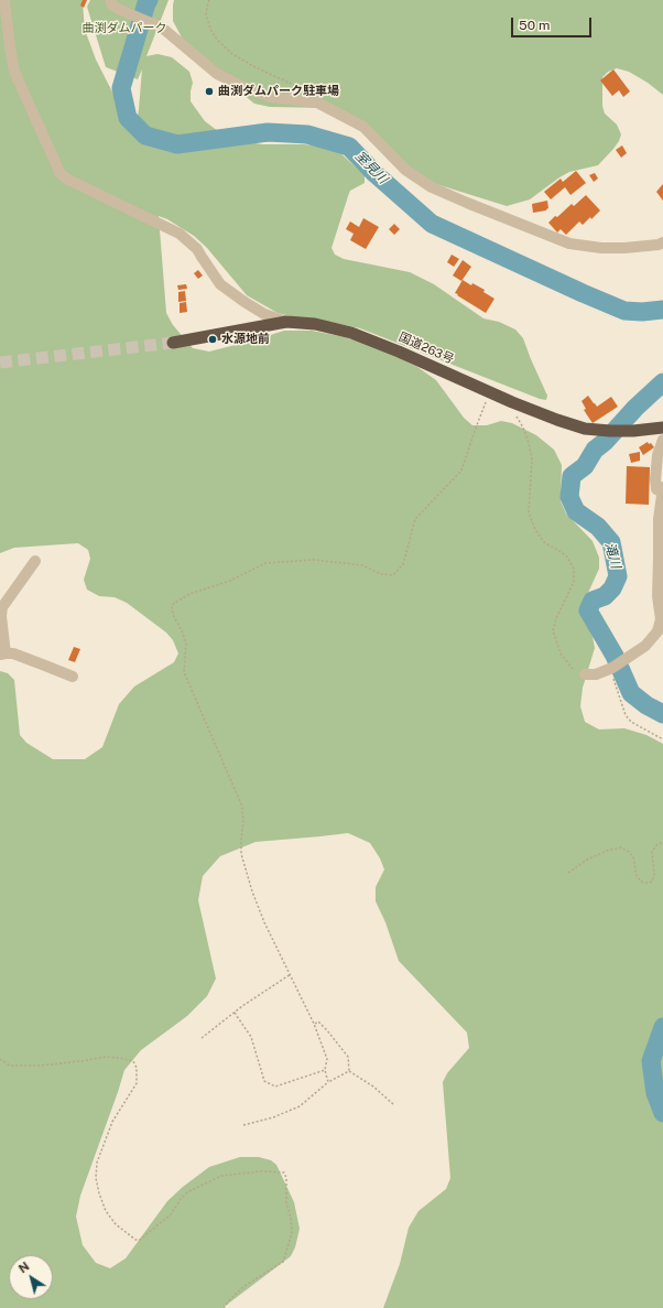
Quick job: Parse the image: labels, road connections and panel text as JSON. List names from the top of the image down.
{
  "streets": {
    "highway": ["国道263号"]
  },
  "water": ["室見川", "滝川"],
  "parks": ["曲渕ダムパーク"],
  "places": ["曲渕ダムパーク駐車場", "水源地前"],
  "scale_bar": "50 m",
  "north": "top left"
}
